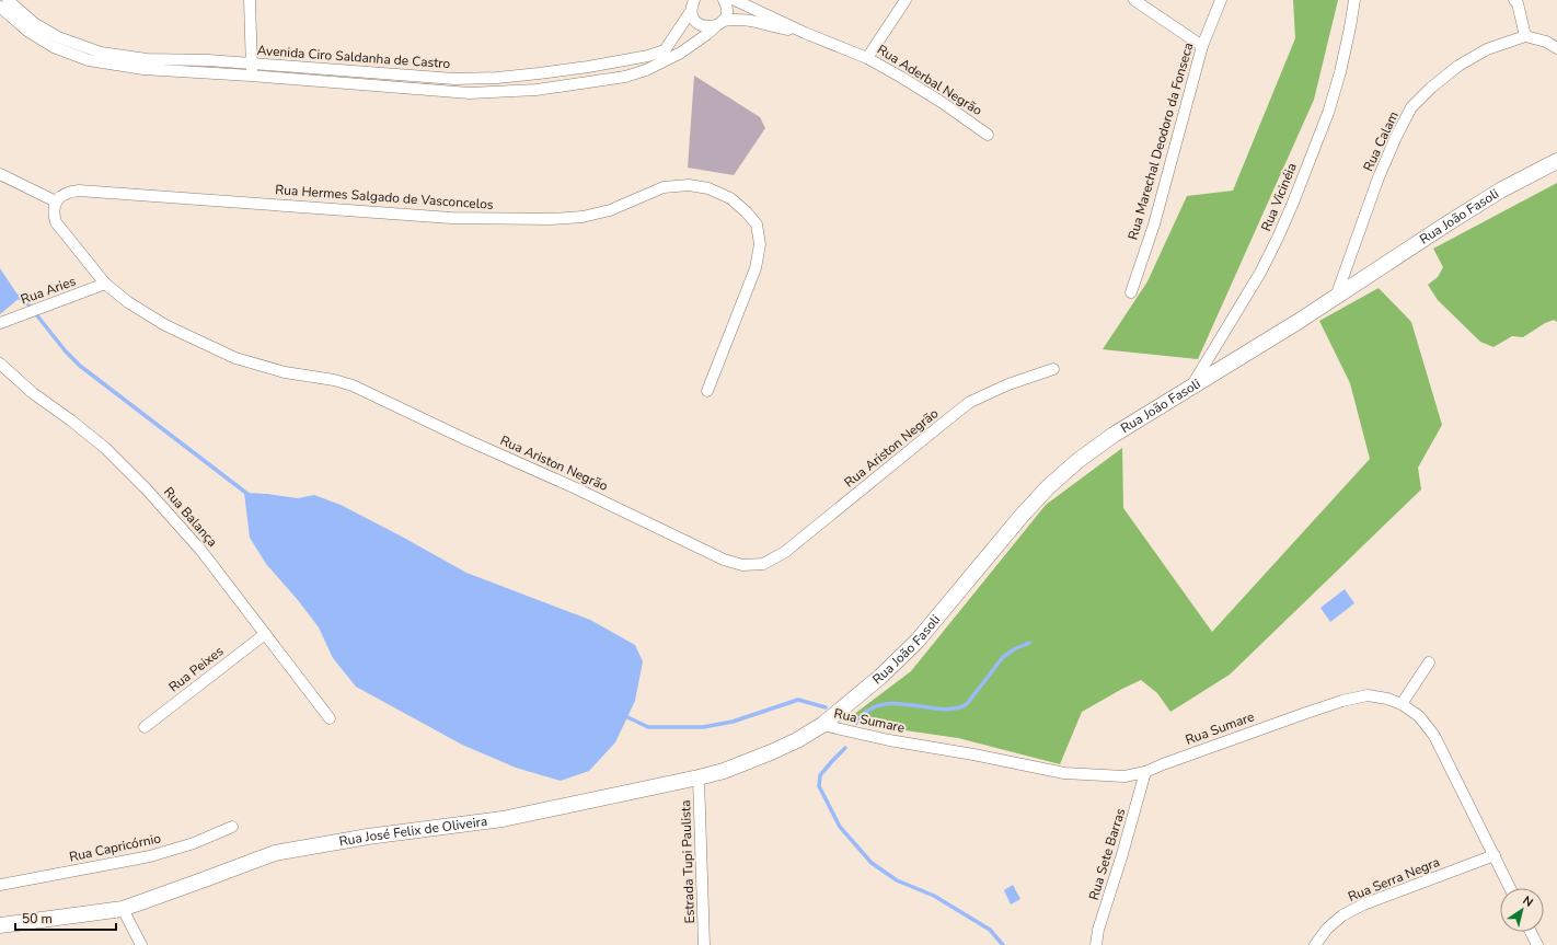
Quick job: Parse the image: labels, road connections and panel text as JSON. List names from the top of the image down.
{
  "streets": {
    "main road": ["Rua João Fasoli", "Rua José Felix de Oliveira"],
    "street": [
      "Avenida Ciro Saldanha de Castro",
      "Rua Aderbal Negrão",
      "Rua Marechal Deodoro da Fonseca",
      "Rua Calam",
      "Rua Hermes Salgado de Vasconcelos",
      "Rua Vicinéia",
      "Rua Aries",
      "Rua Ariston Negrão",
      "Rua Balança",
      "Rua Peixes",
      "Rua Sumare",
      "Rua Capricórnio",
      "Rua Sete Barras",
      "Estrada Tupi Paulista",
      "Rua Serra Negra"
    ]
  },
  "crossings": [
    ["Rua Calam", "Rua João Fasoli"],
    ["Rua Hermes Salgado de Vasconcelos", "Rua Ariston Negrão"],
    ["Rua Vicinéia", "Rua João Fasoli"],
    ["Rua João Fasoli", "Rua Sumare"],
    ["Rua João Fasoli", "Rua José Felix de Oliveira"],
    ["Rua Aries", "Rua Ariston Negrão"],
    ["Rua Balança", "Rua Peixes"],
    ["Rua Sumare", "Rua José Felix de Oliveira"],
    ["Rua Sumare", "Rua Sete Barras"],
    ["Rua Sumare", "Rua Serra Negra"],
    ["Rua José Felix de Oliveira", "Estrada Tupi Paulista"]
  ],
  "scale_bar": "50 m",
  "north": "top right"
}
